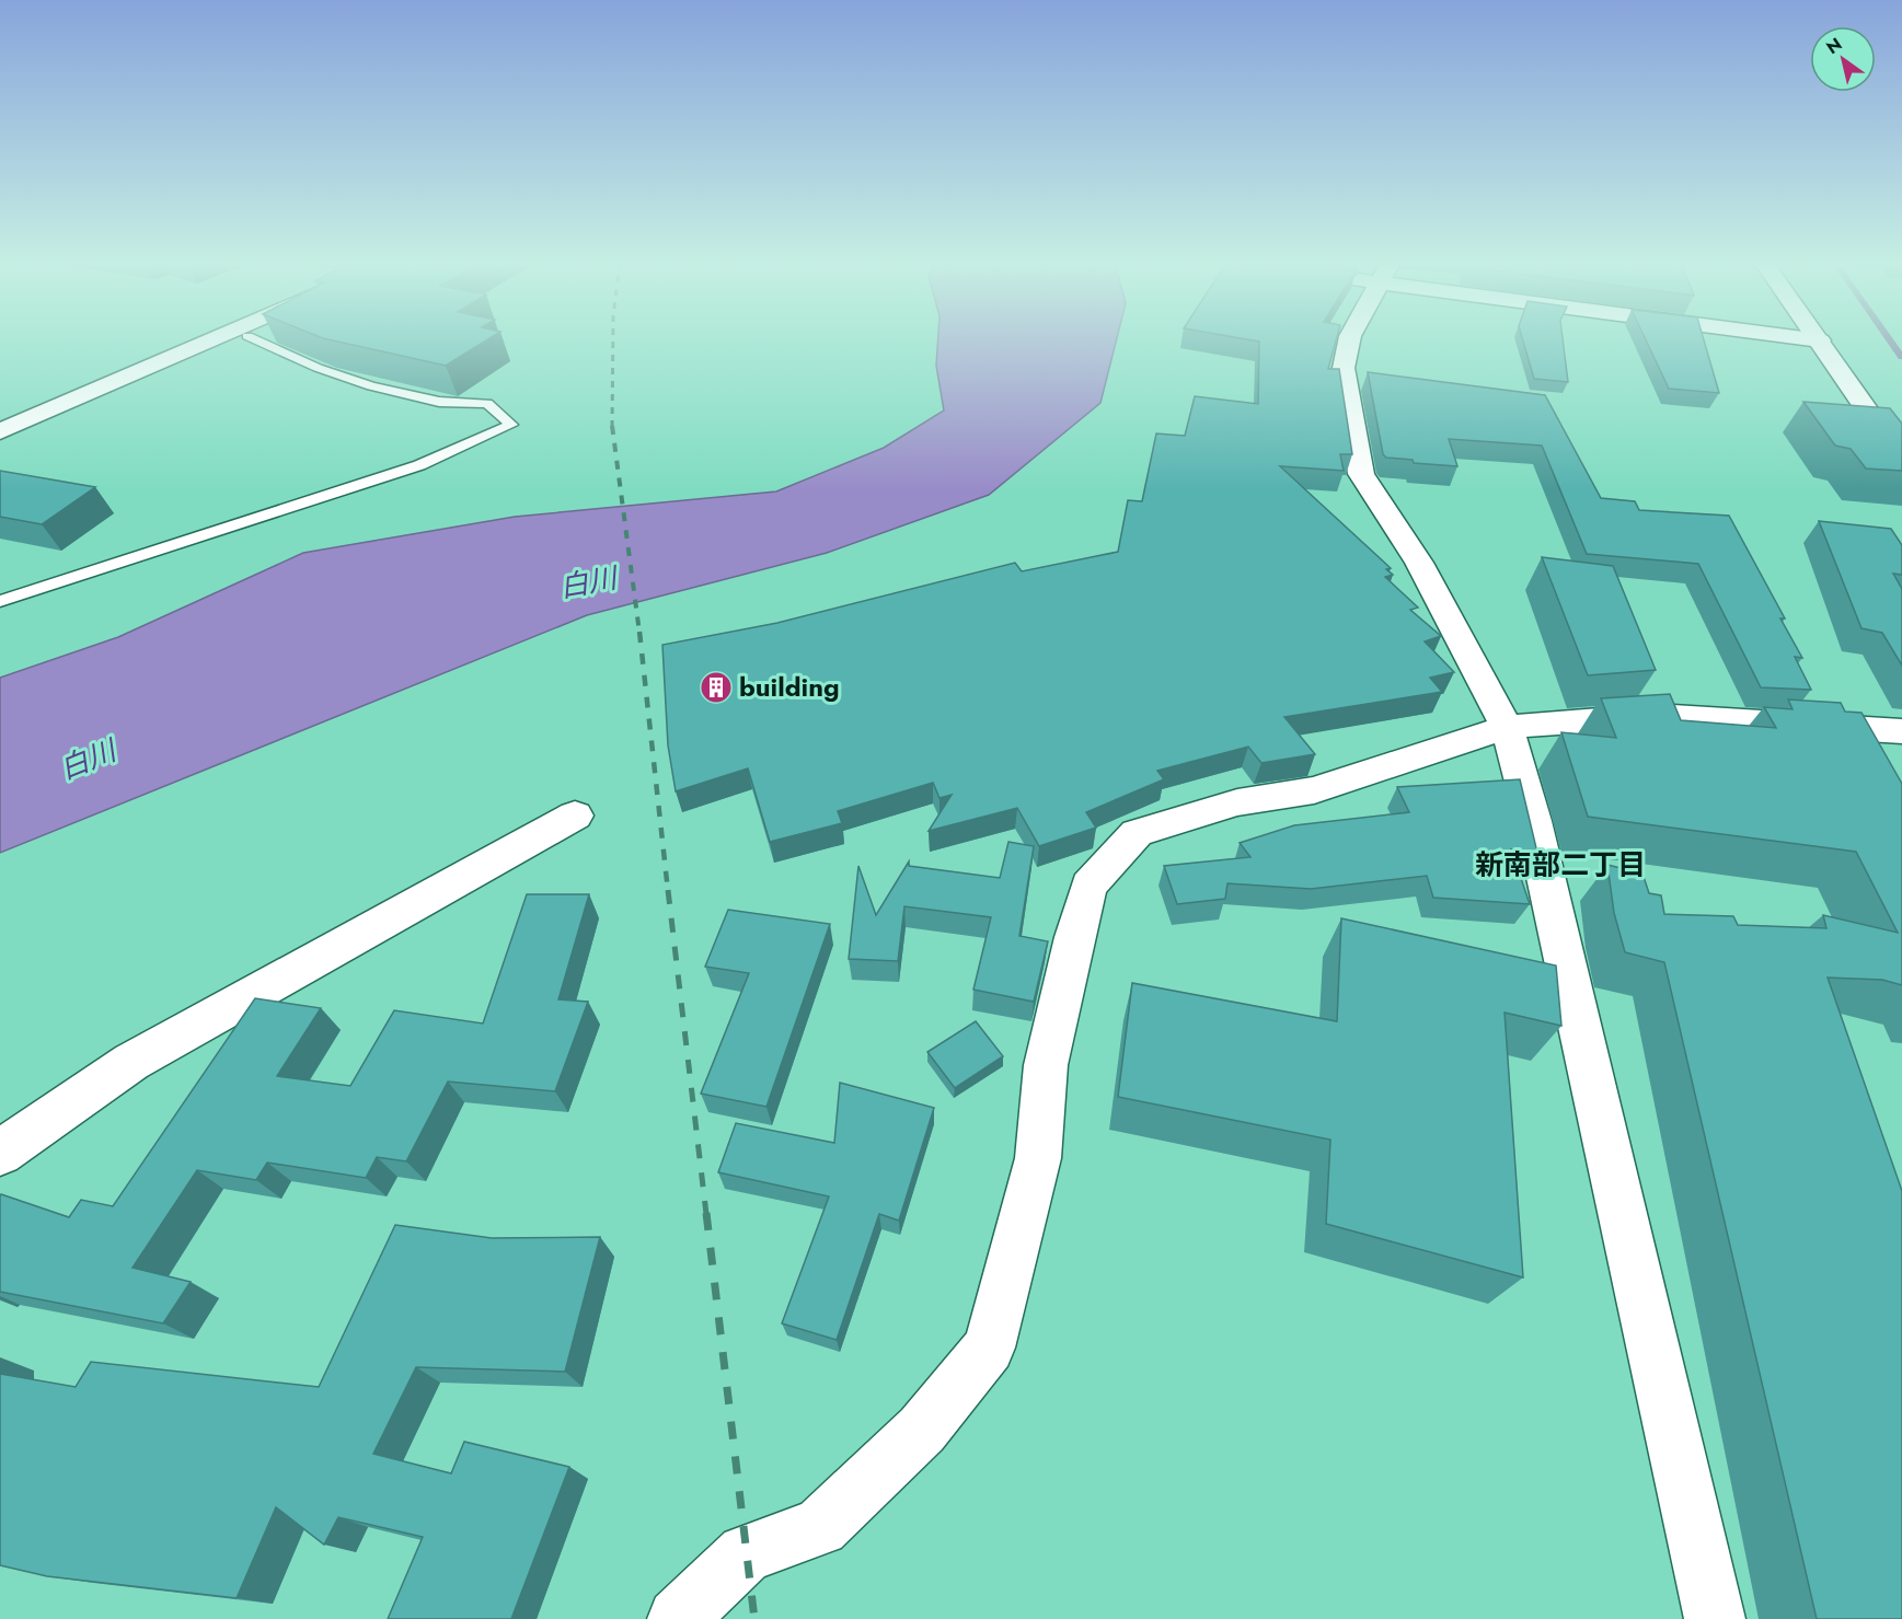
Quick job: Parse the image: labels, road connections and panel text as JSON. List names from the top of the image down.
{
  "districts": ["新南部二丁目"],
  "water": ["白川"],
  "places": {
    "building": ["building"]
  },
  "north": "top left"
}
